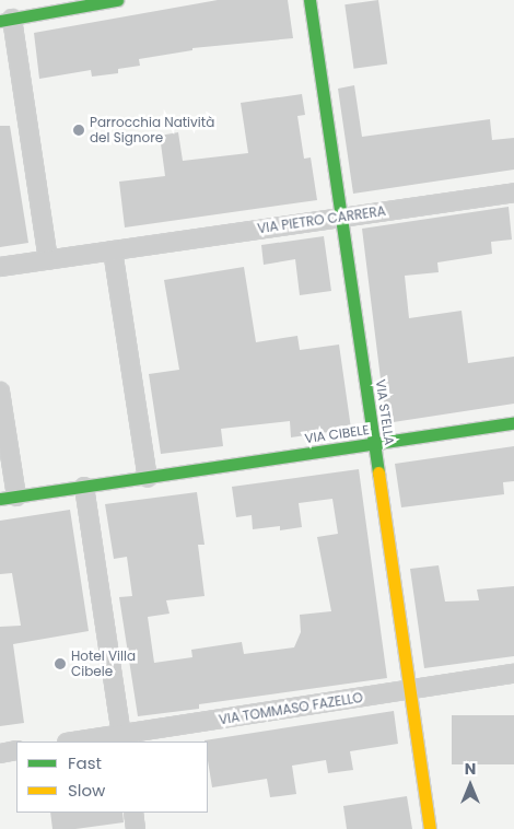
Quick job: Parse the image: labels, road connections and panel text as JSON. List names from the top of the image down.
{
  "streets": {
    "street": [
      "VIA PIETRO CARRERA",
      "VIA STELLA",
      "VIA CIBELE",
      "VIA TOMMASO FAZELLO"
    ]
  },
  "crossings": [
    ["VIA PIETRO CARRERA", "VIA STELLA"],
    ["VIA STELLA", "VIA CIBELE"],
    ["VIA STELLA", "VIA TOMMASO FAZELLO"]
  ],
  "places": ["Parrocchia Natività del Signore", "Hotel Villa Cibele"],
  "legend": ["Fast", "Slow"],
  "north": "top"
}
